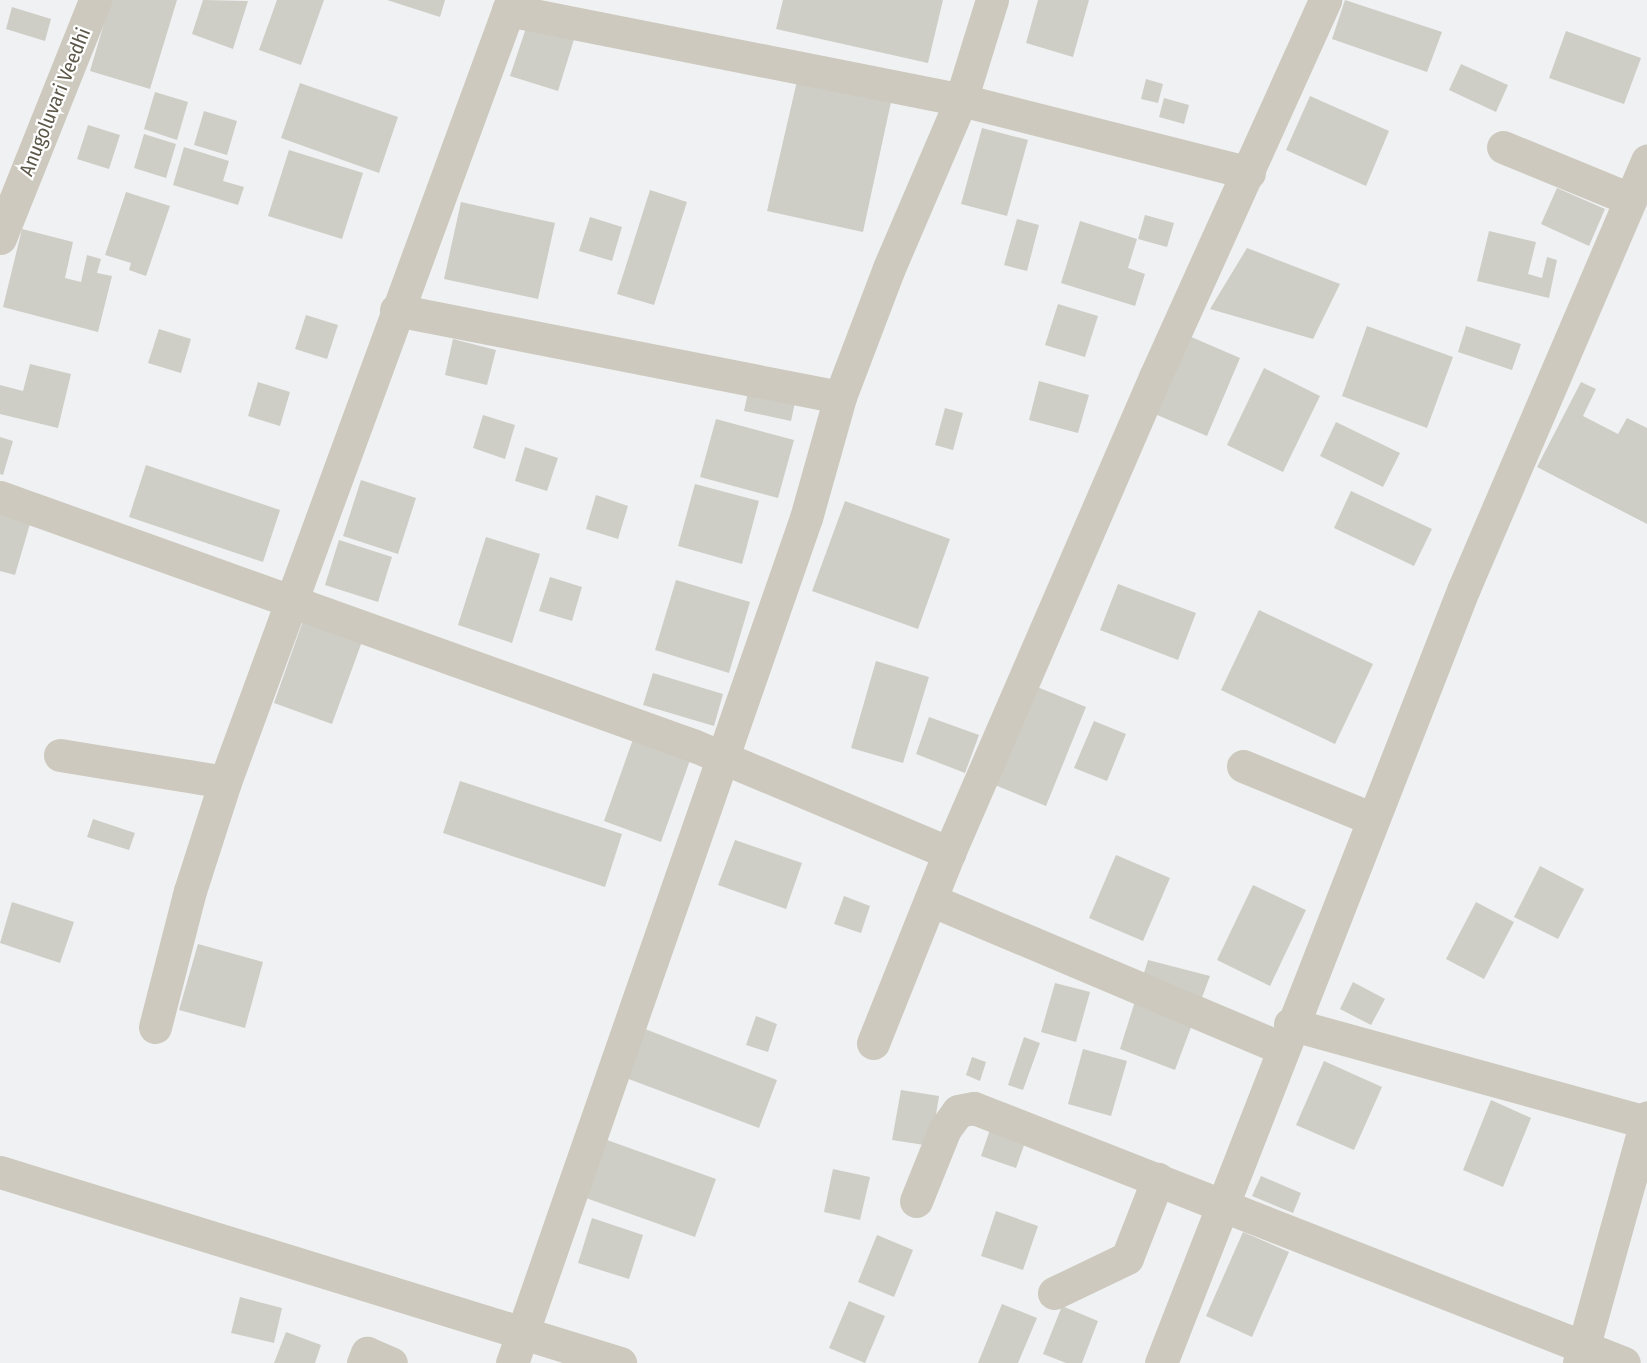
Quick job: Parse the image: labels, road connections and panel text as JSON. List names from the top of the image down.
{
  "streets": {
    "street": ["Anugoluvari Veedhi"]
  }
}
